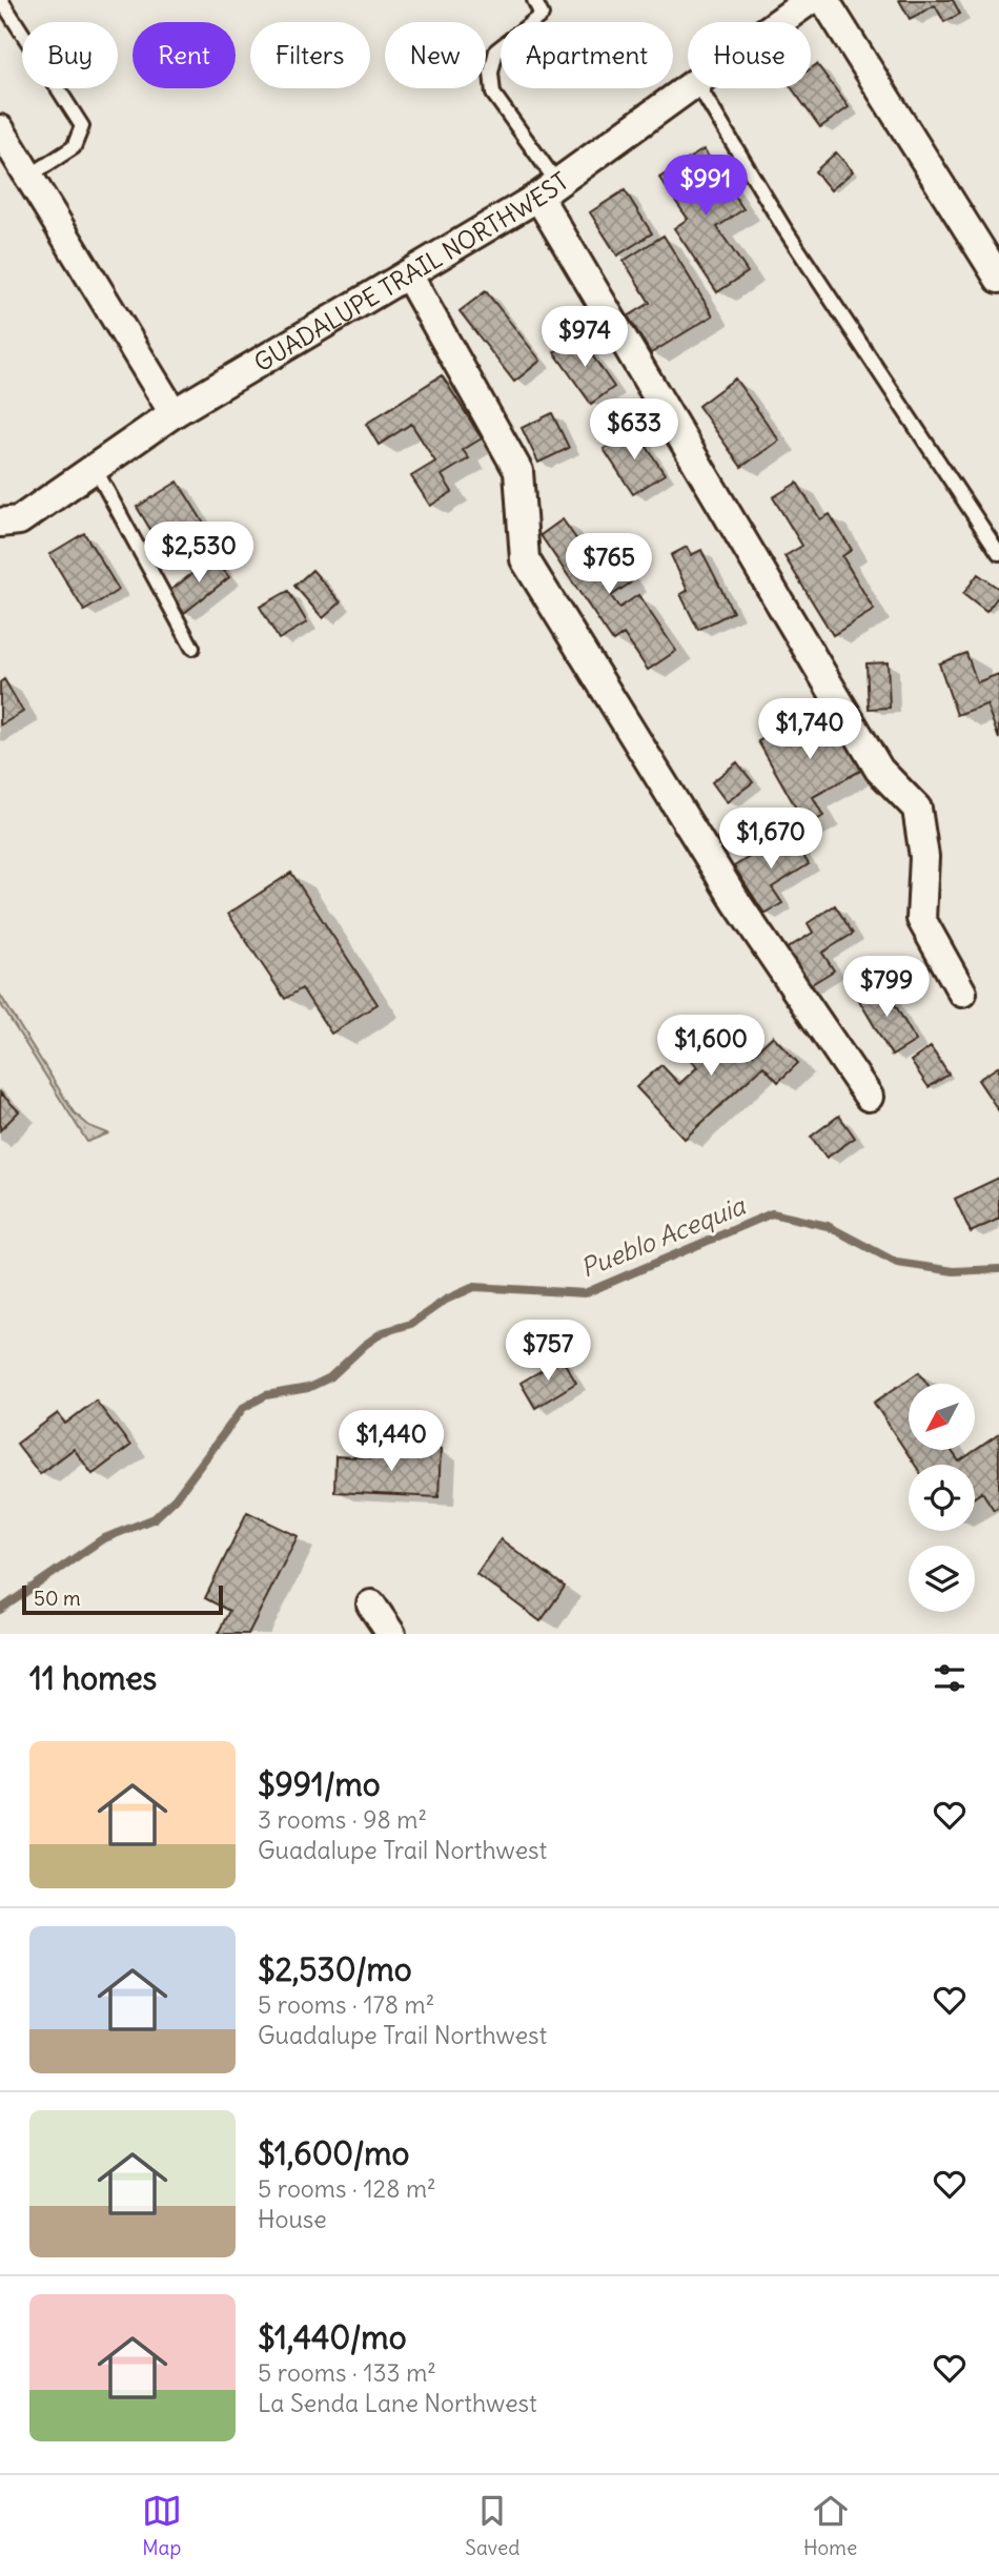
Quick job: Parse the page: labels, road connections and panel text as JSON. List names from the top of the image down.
{
  "streets": {
    "street": ["GUADALUPE TRAIL NORTHWEST"]
  },
  "water": ["Pueblo Acequia"],
  "scale_bar": "50 m",
  "north": "bottom left",
  "page": {
    "chip": [
      "Buy",
      "Rent",
      "Filters",
      "New",
      "Apartment",
      "House"
    ],
    "price": [
      "$991",
      "$974",
      "$633",
      "$2,530",
      "$765",
      "$1,740",
      "$1,670",
      "$799",
      "$1,600",
      "$757",
      "$1,440"
    ],
    "scale": "50 m",
    "heading": "11 homes",
    "list": [
      {
        "name": "$991/mo",
        "note": "3 rooms · 98 m² · Guadalupe Trail Northwest"
      },
      {
        "name": "$2,530/mo",
        "note": "5 rooms · 178 m² · Guadalupe Trail Northwest"
      },
      {
        "name": "$1,600/mo",
        "note": "5 rooms · 128 m² · House"
      },
      {
        "name": "$1,440/mo",
        "note": "5 rooms · 133 m² · La Senda Lane Northwest"
      }
    ],
    "tabs": ["Map", "Saved", "Home"]
  }
}
